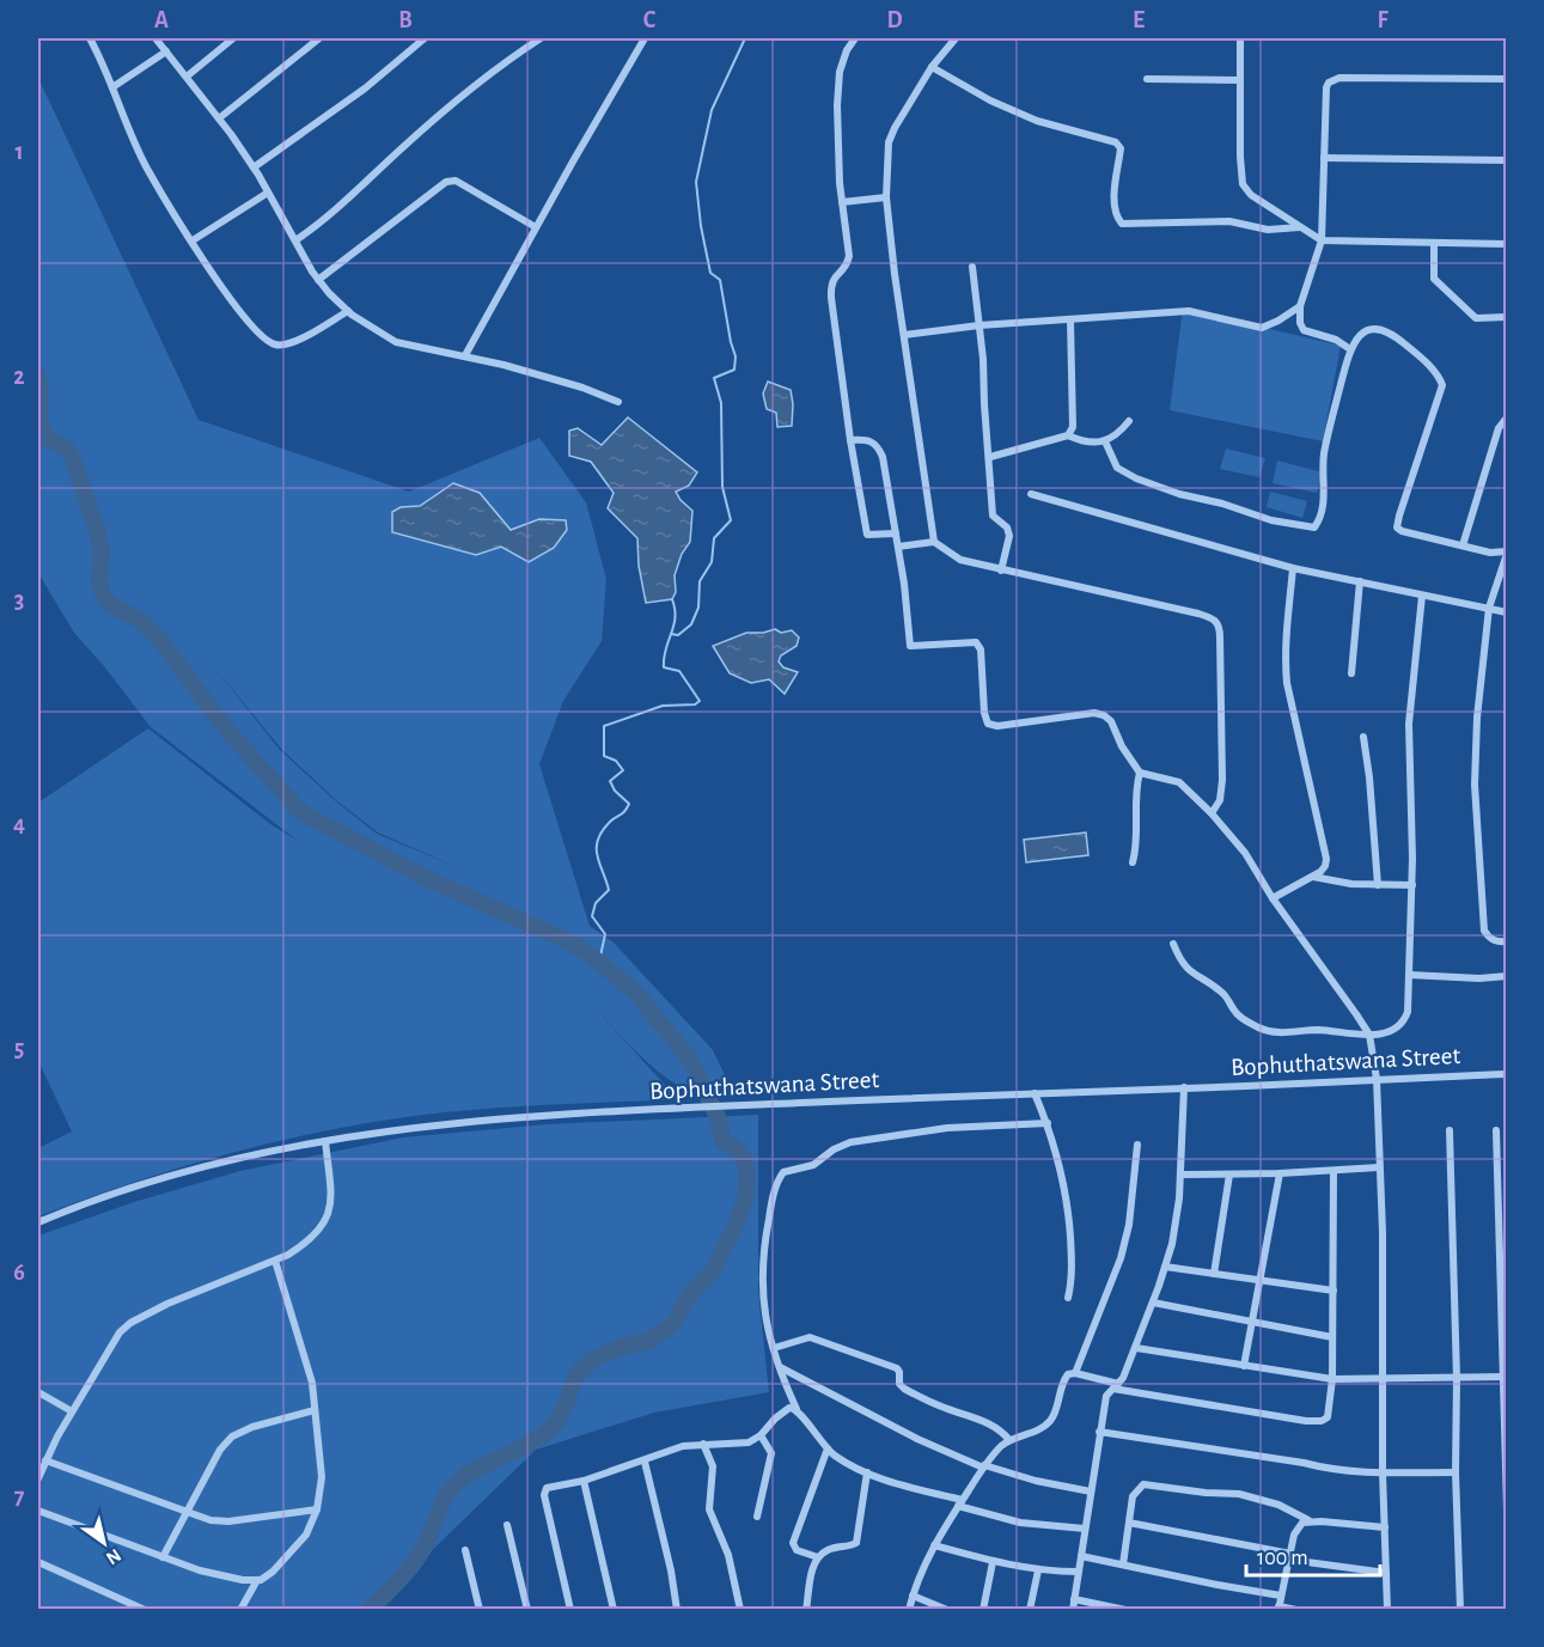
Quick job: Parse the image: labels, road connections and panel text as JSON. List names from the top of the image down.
{
  "streets": {
    "street": ["Bophuthatswana Street"]
  },
  "scale_bar": "100 m",
  "north": "bottom right",
  "grid": {
    "columns": [
      "A",
      "B",
      "C",
      "D",
      "E",
      "F"
    ],
    "rows": [
      "1",
      "2",
      "3",
      "4",
      "5",
      "6",
      "7"
    ]
  }
}
